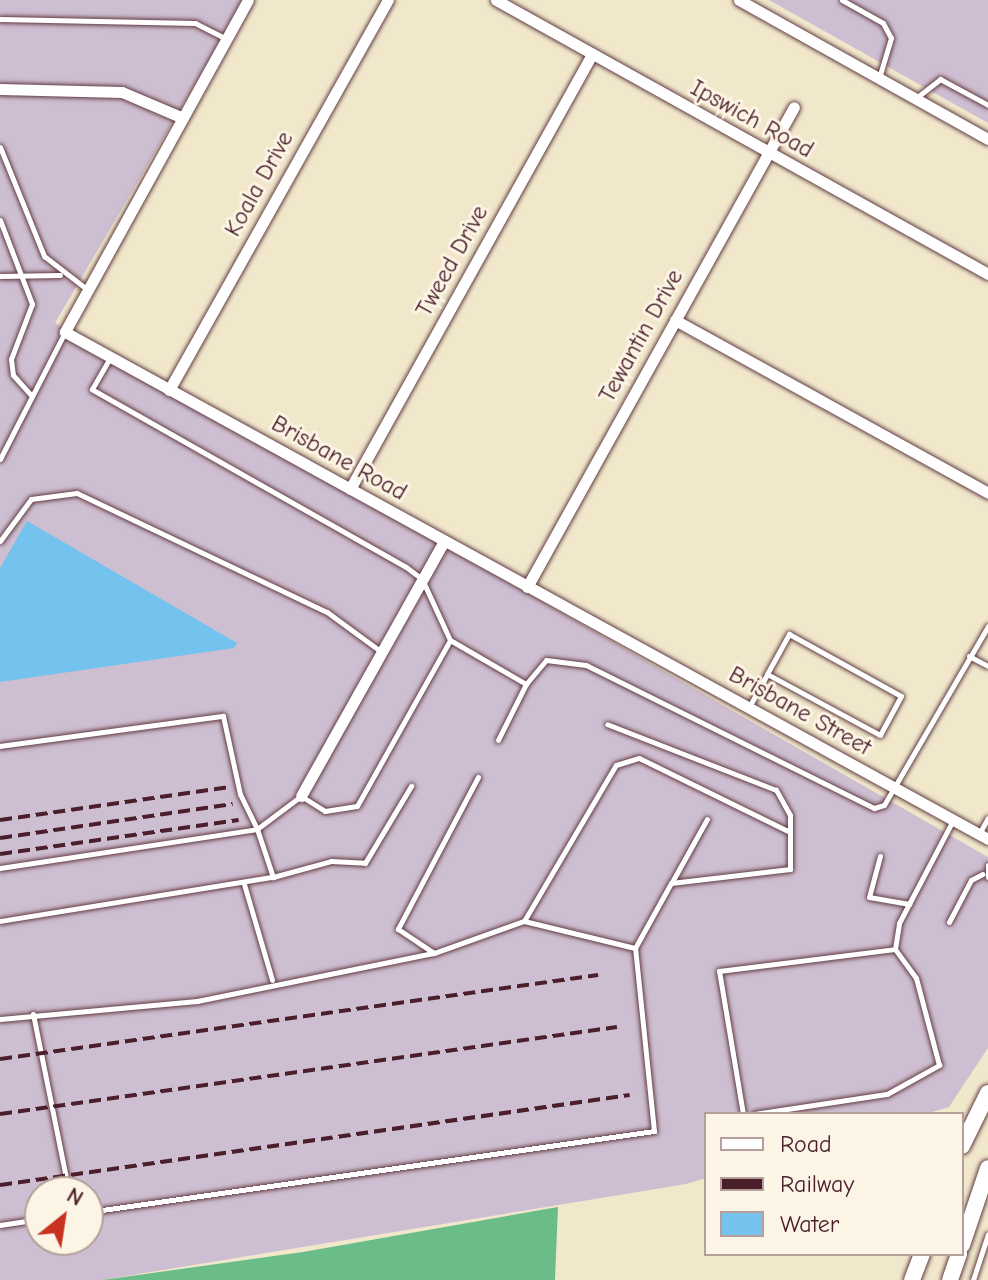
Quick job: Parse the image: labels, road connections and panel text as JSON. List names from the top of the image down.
{
  "streets": {
    "street": [
      "Ipswich Road",
      "Koala Drive",
      "Tweed Drive",
      "Tewantin Drive",
      "Brisbane Road",
      "Brisbane Street"
    ]
  },
  "crossings": [
    ["Ipswich Road", "Tweed Drive"],
    ["Ipswich Road", "Tewantin Drive"],
    ["Koala Drive", "Brisbane Road"],
    ["Tweed Drive", "Brisbane Road"],
    ["Tewantin Drive", "Brisbane Road"],
    ["Brisbane Road", "Brisbane Street"]
  ],
  "legend": ["Road", "Railway", "Water"],
  "north": "top right"
}
